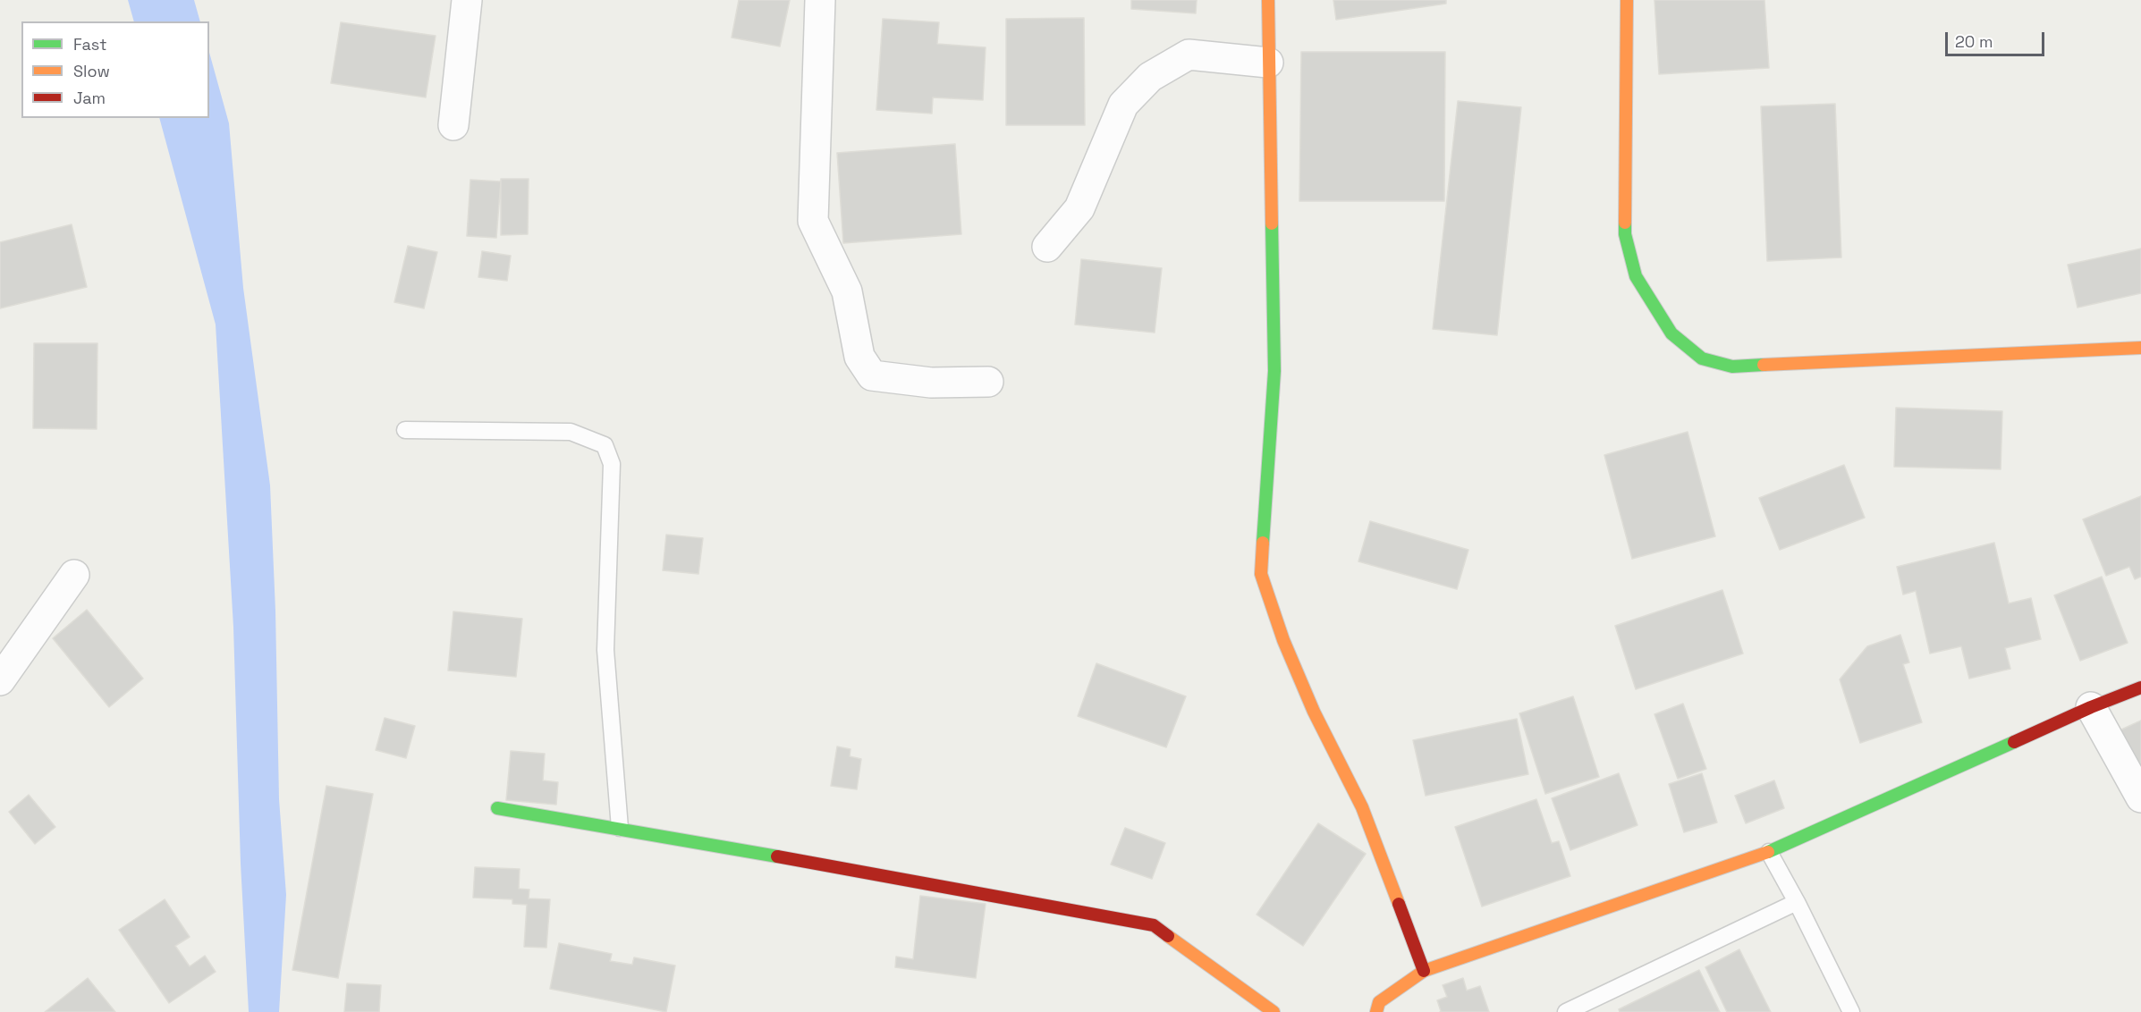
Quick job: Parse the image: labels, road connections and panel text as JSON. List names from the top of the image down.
{
  "legend": ["Fast", "Slow", "Jam"],
  "scale_bar": "20 m"
}
